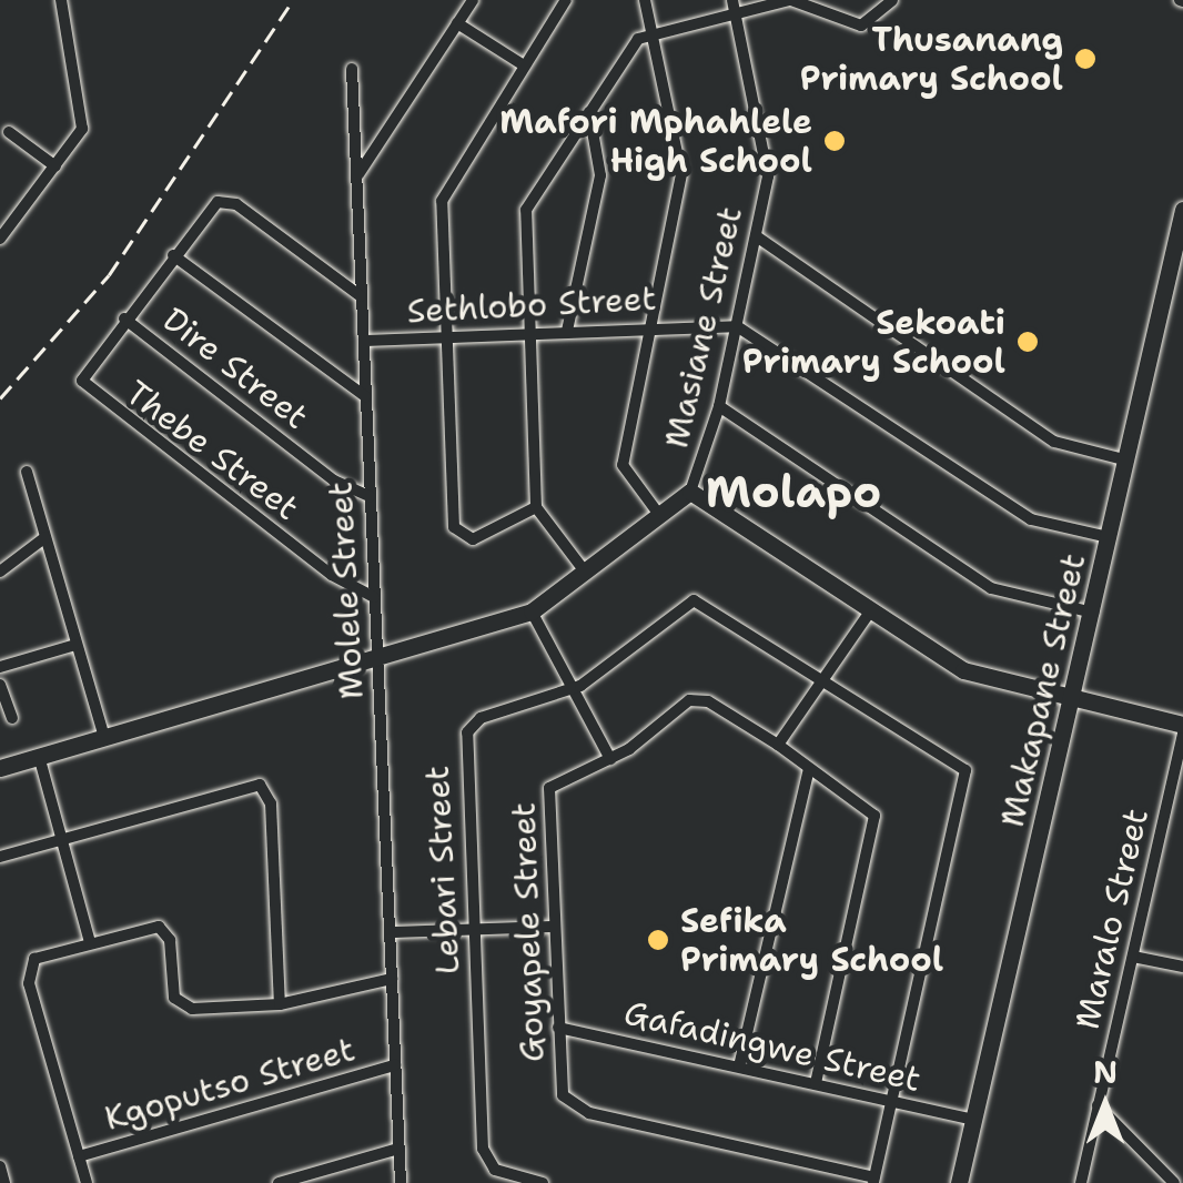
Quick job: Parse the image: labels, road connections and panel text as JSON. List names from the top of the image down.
{
  "streets": {
    "street": [
      "Sethlobo Street",
      "Masiane Street",
      "Dire Street",
      "Thebe Street",
      "Molele Street",
      "Makapane Street",
      "Lebari Street",
      "Maralo Street",
      "Goyapele Street",
      "Gafadingwe Street",
      "Kgoputso Street"
    ]
  },
  "crossings": [
    ["Sethlobo Street", "Masiane Street"],
    ["Sethlobo Street", "Molele Street"],
    ["Masiane Street", "Molele Street"],
    ["Dire Street", "Thebe Street"],
    ["Dire Street", "Molele Street"],
    ["Thebe Street", "Molele Street"],
    ["Molele Street", "Kgoputso Street"],
    ["Makapane Street", "Gafadingwe Street"],
    ["Goyapele Street", "Gafadingwe Street"]
  ],
  "districts": ["Molapo"],
  "places": [
    "Thusanang Primary School",
    "Mafori Mphahlele High School",
    "Sekoati Primary School",
    "Sefika Primary School"
  ],
  "north": "top"
}
